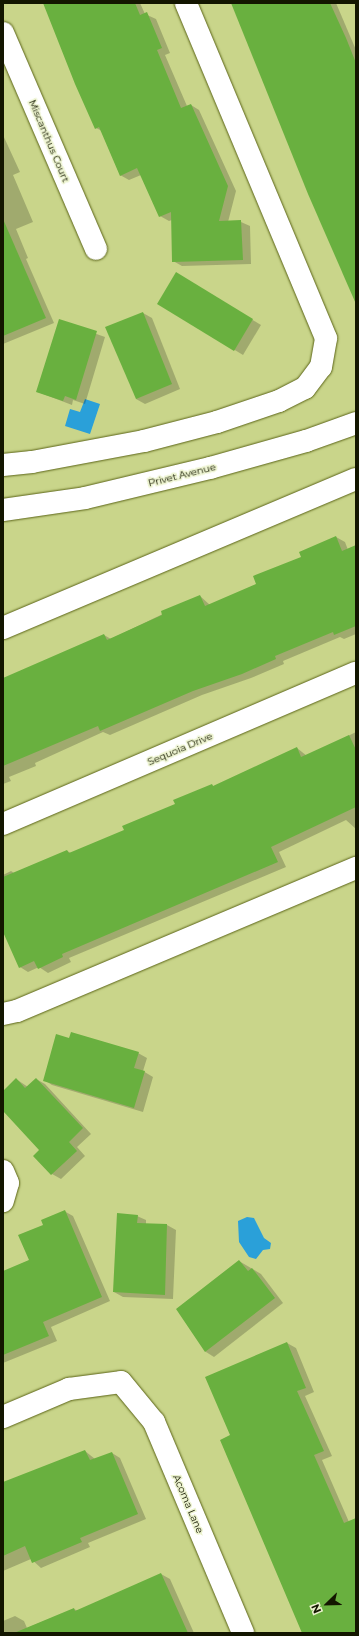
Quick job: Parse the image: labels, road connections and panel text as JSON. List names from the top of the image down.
{
  "streets": {
    "street": [
      "Miscanthus Court",
      "Privet Avenue",
      "Sequoia Drive",
      "Acoma Lane"
    ]
  },
  "north": "bottom left"
}
